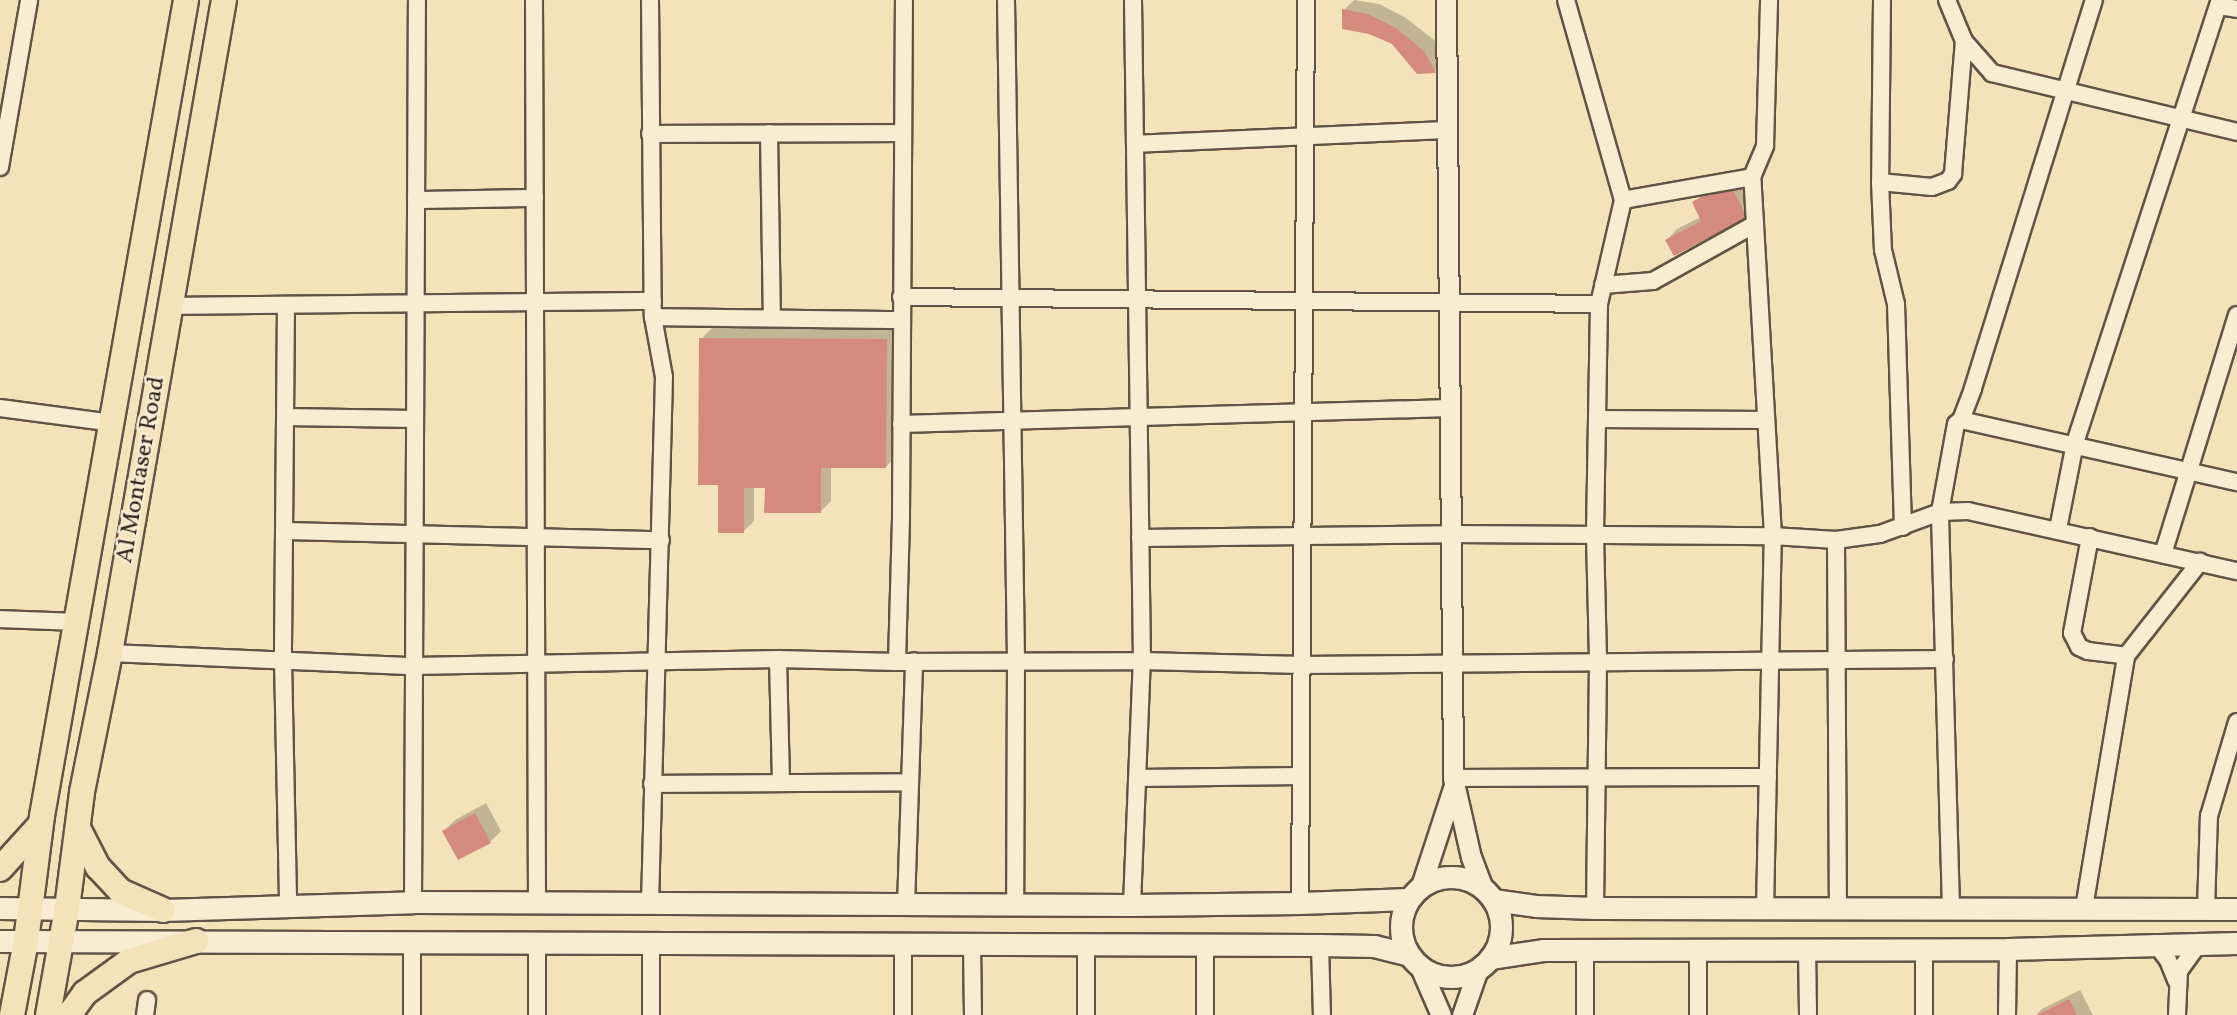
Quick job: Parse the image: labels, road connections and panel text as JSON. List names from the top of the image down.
{
  "streets": {
    "main road": ["Al Montaser Road"]
  }
}
